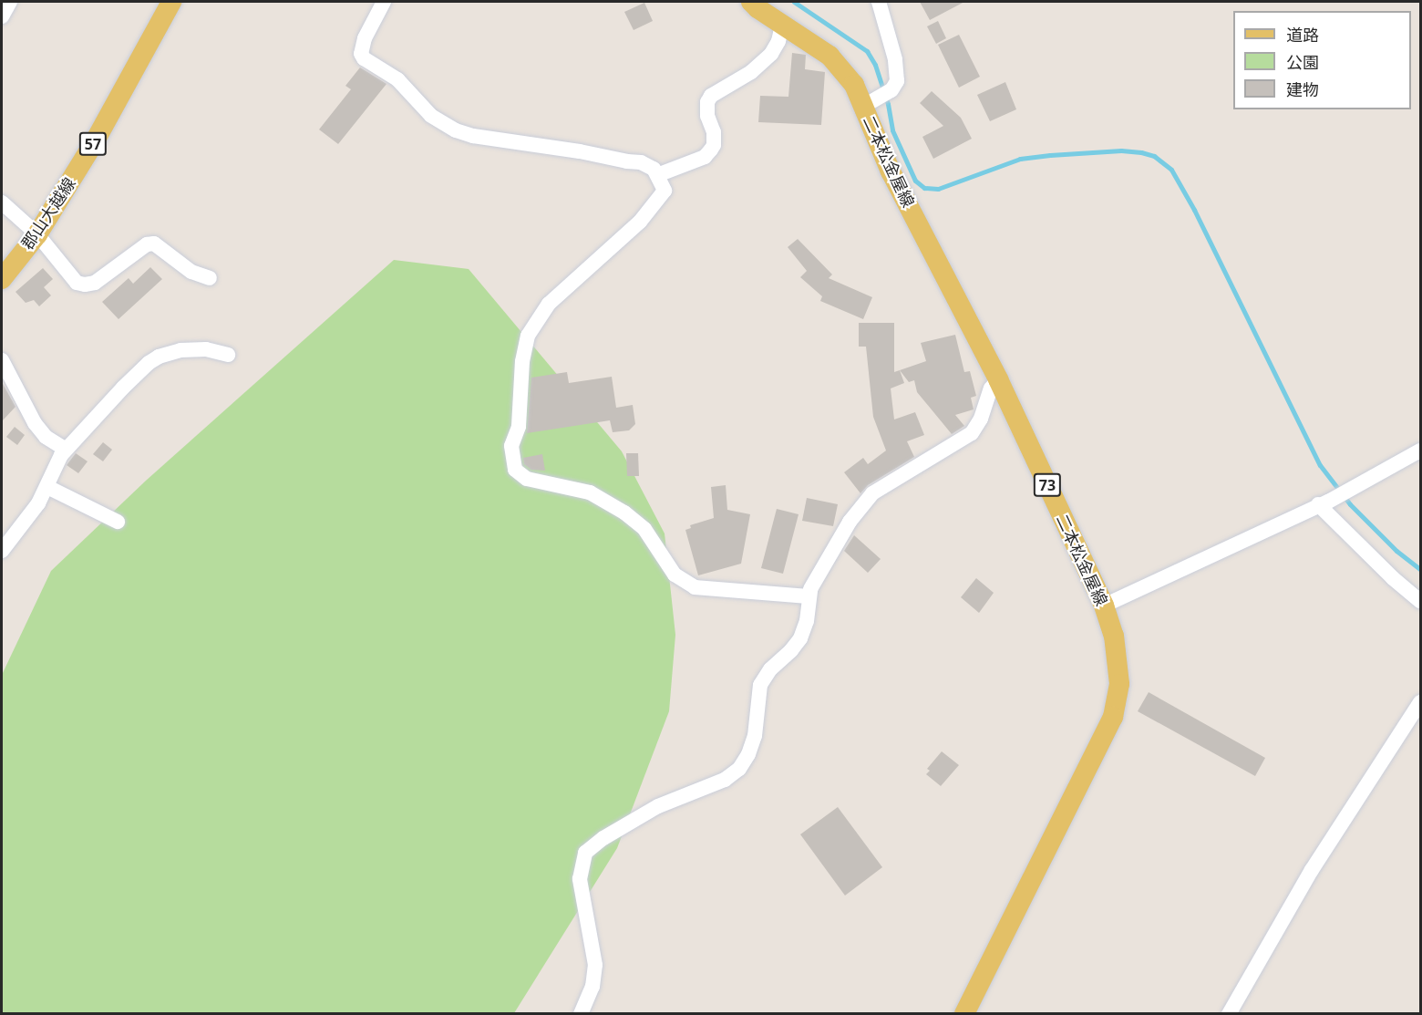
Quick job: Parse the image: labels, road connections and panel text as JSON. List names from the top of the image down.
{
  "streets": {
    "main road": [
      "57",
      "二本松金屋線",
      "郡山大越線",
      "73"
    ]
  },
  "legend": ["道路", "公園", "建物"]
}
